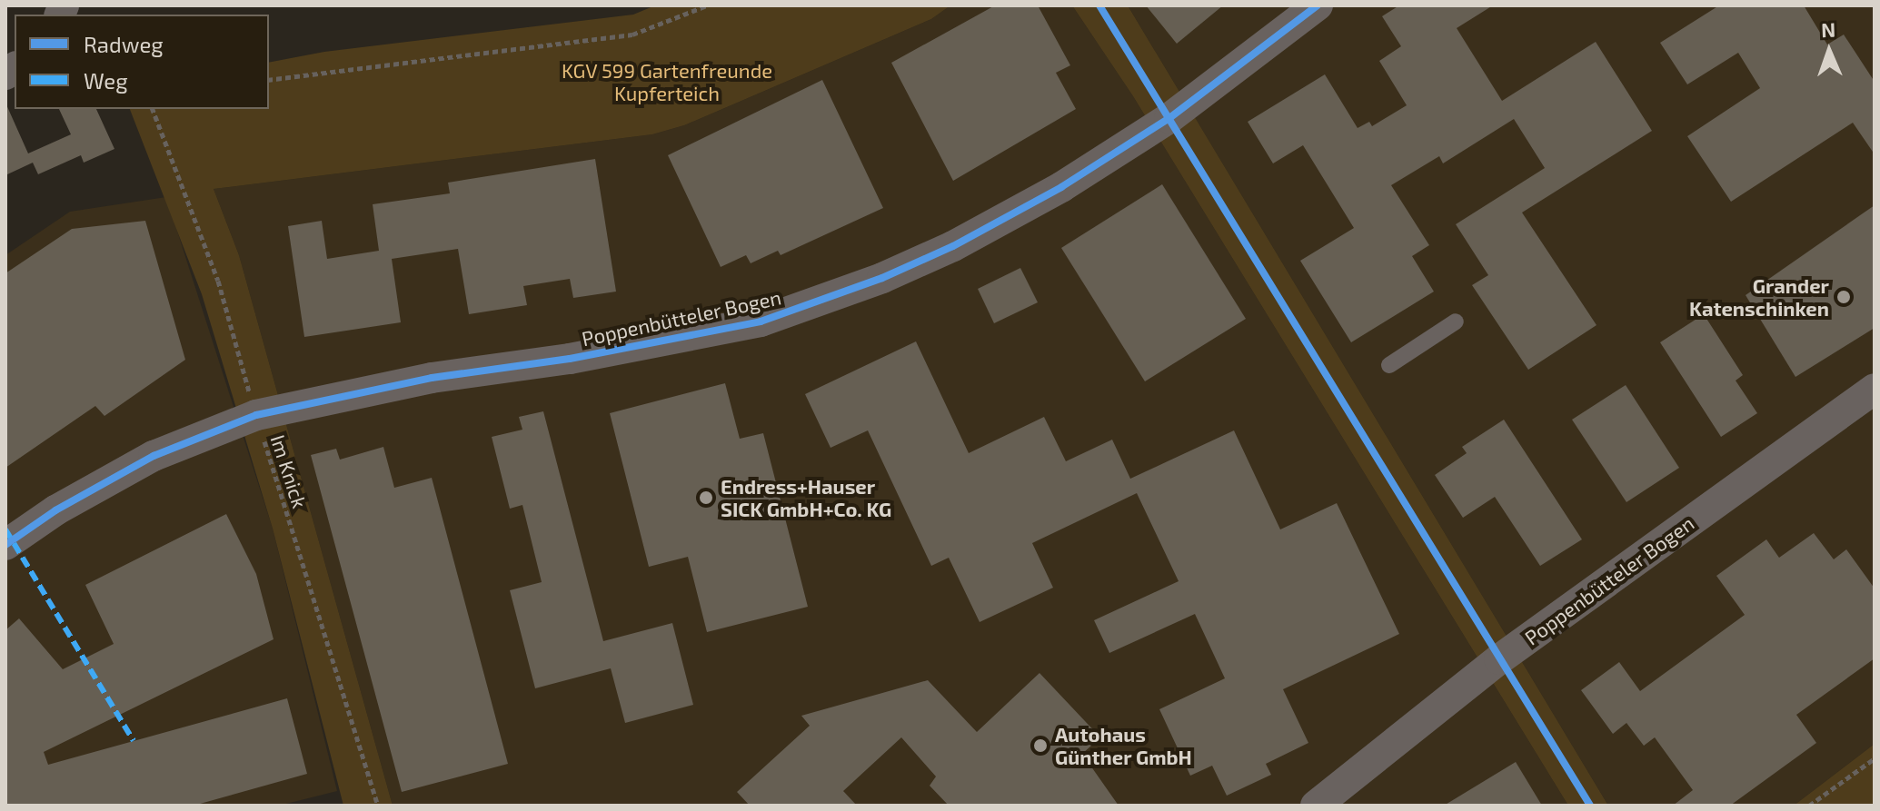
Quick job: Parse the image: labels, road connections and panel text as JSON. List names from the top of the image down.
{
  "streets": {
    "street": ["Poppenbütteler Bogen"],
    "path": ["Im Knick"]
  },
  "crossings": [
    ["Poppenbütteler Bogen", "Im Knick"]
  ],
  "parks": ["KGV 599 Gartenfreunde Kupferteich"],
  "places": ["Grander Katenschinken", "Endress+Hauser SICK GmbH+Co. KG", "Autohaus Günther GmbH"],
  "legend": ["Radweg", "Weg"],
  "north": "top"
}
